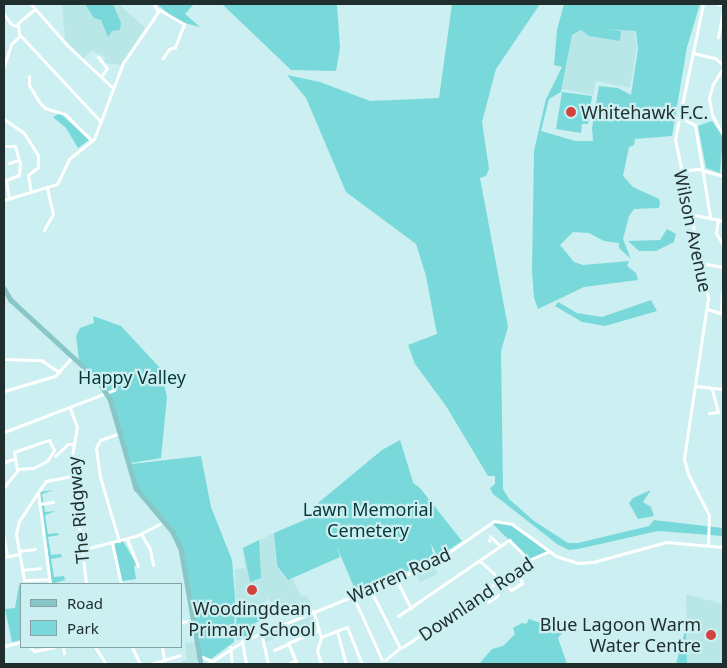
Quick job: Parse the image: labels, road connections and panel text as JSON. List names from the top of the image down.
{
  "streets": {
    "street": [
      "Wilson Avenue",
      "The Ridgway",
      "Warren Road",
      "Downland Road"
    ]
  },
  "crossings": [
    ["Wilson Avenue", "Warren Road"],
    ["Warren Road", "Downland Road"]
  ],
  "parks": ["Happy Valley", "Lawn Memorial Cemetery"],
  "places": ["Whitehawk F.C.", "Woodingdean Primary School", "Blue Lagoon Warm Water Centre"],
  "legend": ["Road", "Park"]
}
